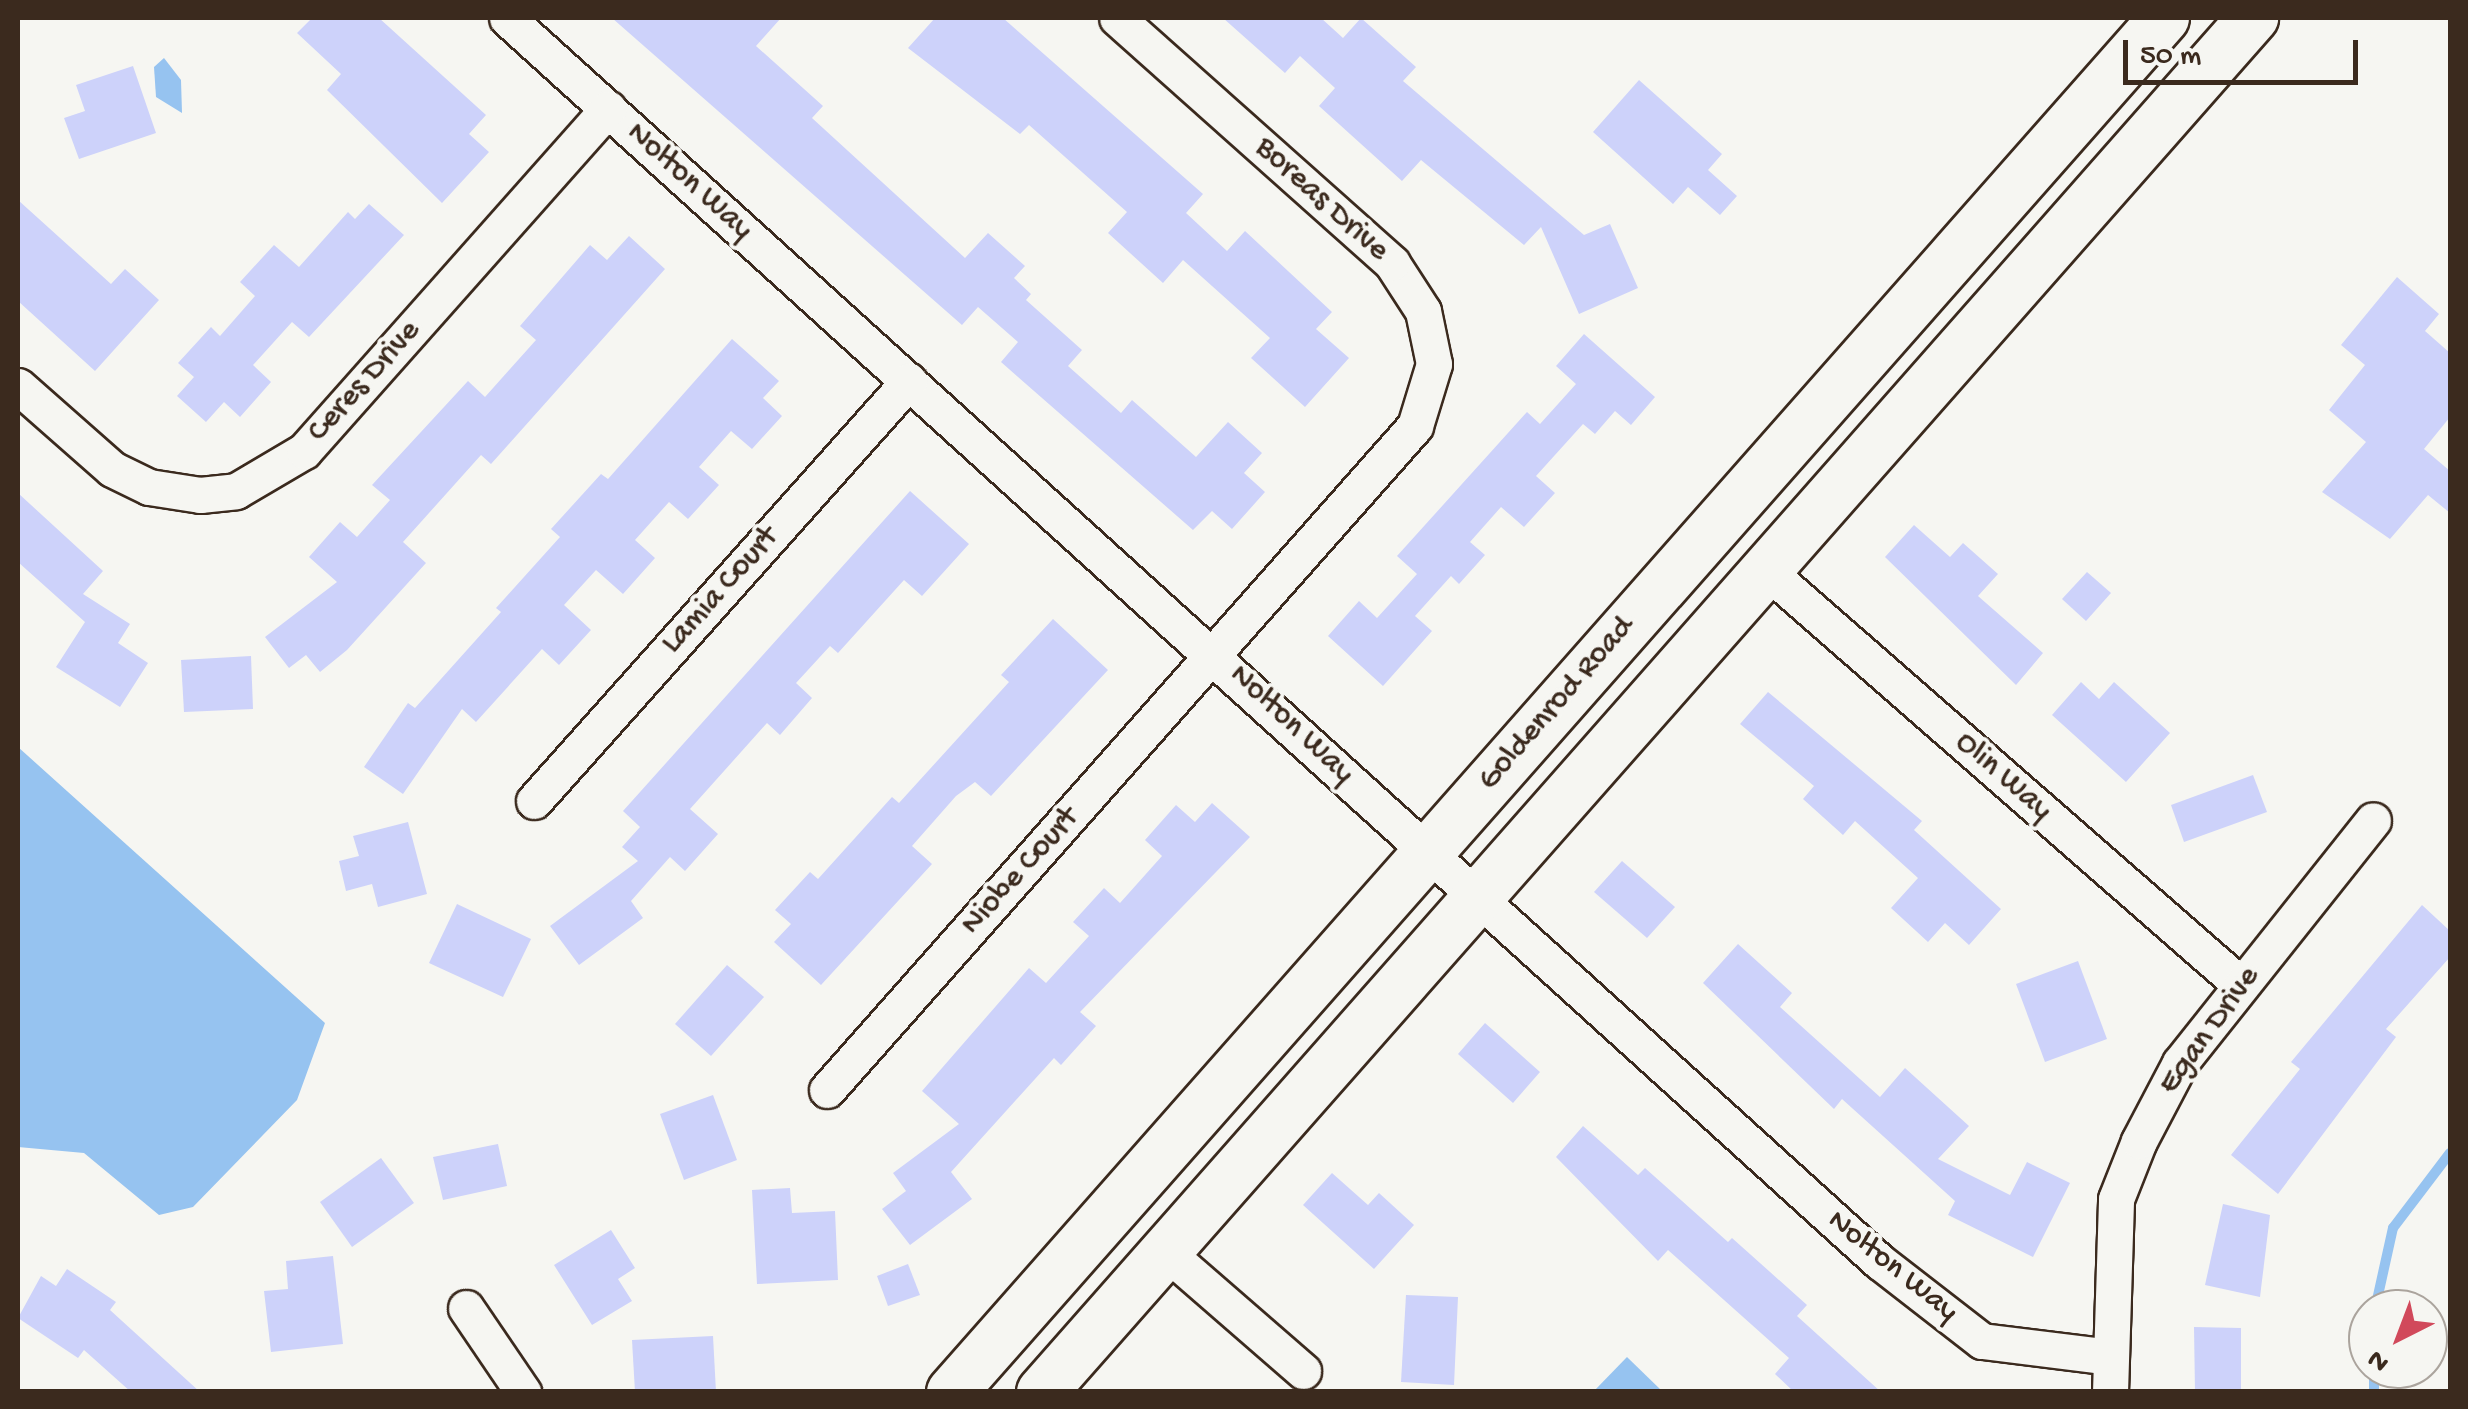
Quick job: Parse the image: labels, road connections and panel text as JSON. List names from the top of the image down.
{
  "streets": {
    "main road": ["Goldenrod Road"],
    "street": [
      "Nolton Way",
      "Boreas Drive",
      "Ceres Drive",
      "Lamia Court",
      "Olin Way",
      "Niobe Court",
      "Egan Drive"
    ]
  },
  "crossings": [
    ["Nolton Way", "Boreas Drive"],
    ["Nolton Way", "Ceres Drive"],
    ["Nolton Way", "Lamia Court"],
    ["Nolton Way", "Goldenrod Road"],
    ["Nolton Way", "Niobe Court"],
    ["Nolton Way", "Egan Drive"],
    ["Boreas Drive", "Niobe Court"],
    ["Goldenrod Road", "Olin Way"],
    ["Olin Way", "Egan Drive"]
  ],
  "scale_bar": "50 m",
  "north": "bottom left"
}
